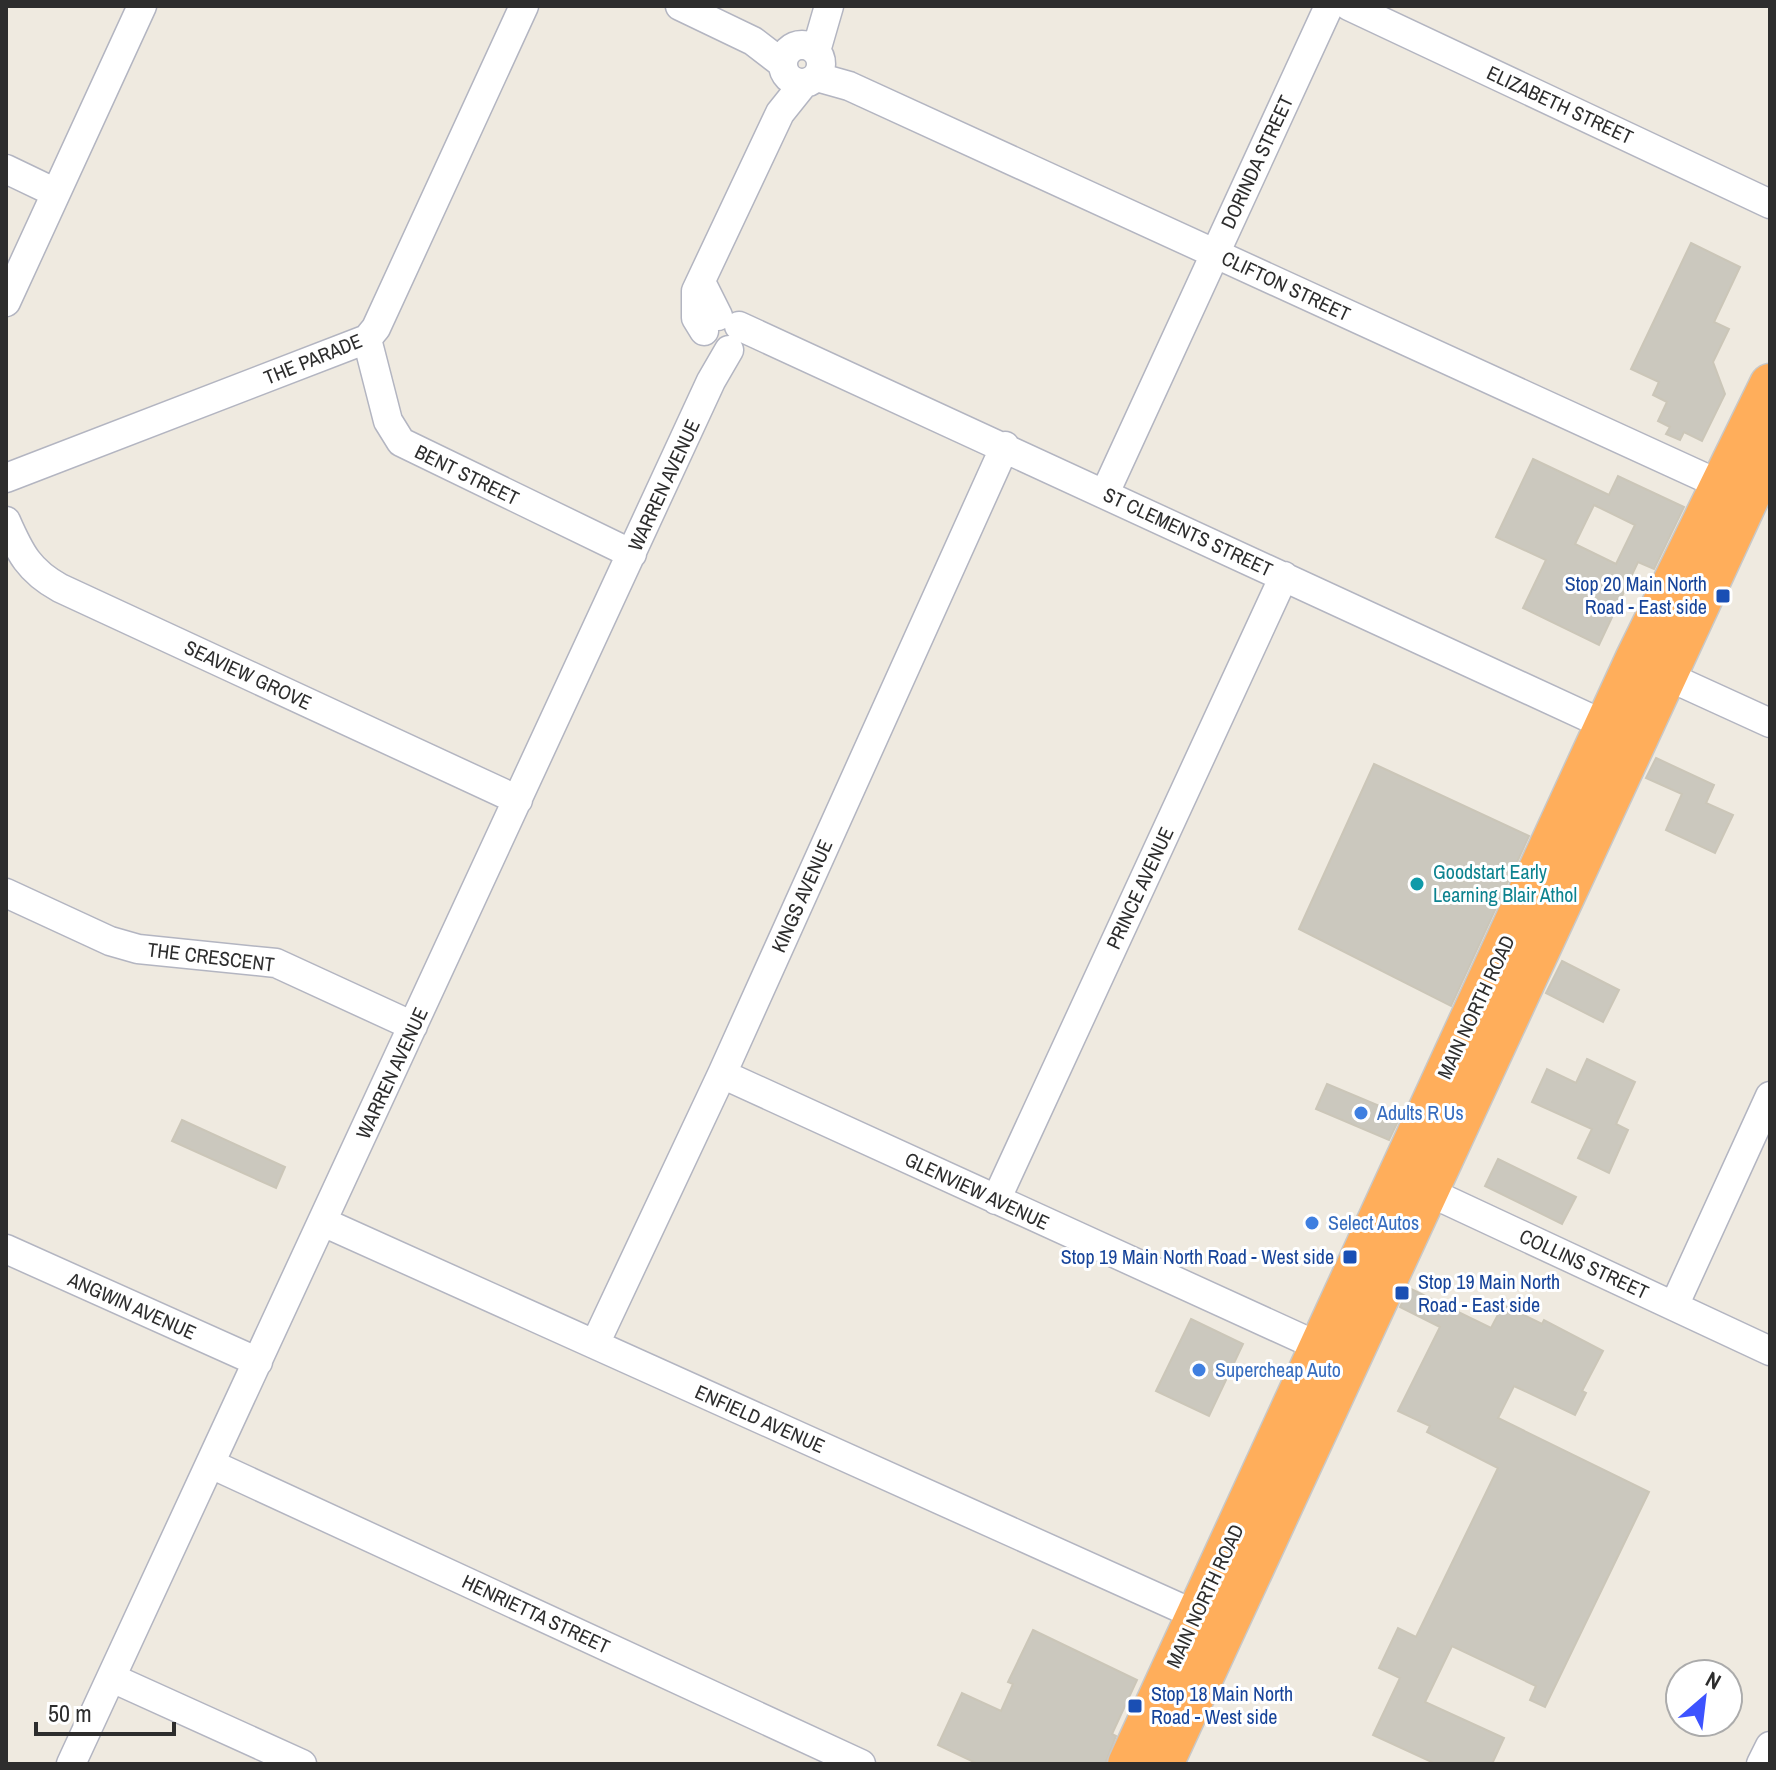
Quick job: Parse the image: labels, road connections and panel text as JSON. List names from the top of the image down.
{
  "streets": {
    "highway": ["MAIN NORTH ROAD"],
    "street": [
      "ELIZABETH STREET",
      "DORINDA STREET",
      "CLIFTON STREET",
      "THE PARADE",
      "BENT STREET",
      "WARREN AVENUE",
      "ST CLEMENTS STREET",
      "SEAVIEW GROVE",
      "PRINCE AVENUE",
      "KINGS AVENUE",
      "THE CRESCENT",
      "GLENVIEW AVENUE",
      "COLLINS STREET",
      "ANGWIN AVENUE",
      "ENFIELD AVENUE",
      "HENRIETTA STREET"
    ]
  },
  "crossings": [
    ["DORINDA STREET", "CLIFTON STREET"],
    ["DORINDA STREET", "ST CLEMENTS STREET"],
    ["CLIFTON STREET", "MAIN NORTH ROAD"],
    ["THE PARADE", "BENT STREET"],
    ["BENT STREET", "WARREN AVENUE"],
    ["WARREN AVENUE", "ST CLEMENTS STREET"],
    ["WARREN AVENUE", "SEAVIEW GROVE"],
    ["WARREN AVENUE", "THE CRESCENT"],
    ["WARREN AVENUE", "ANGWIN AVENUE"],
    ["WARREN AVENUE", "ENFIELD AVENUE"],
    ["WARREN AVENUE", "HENRIETTA STREET"],
    ["ST CLEMENTS STREET", "PRINCE AVENUE"],
    ["ST CLEMENTS STREET", "KINGS AVENUE"],
    ["ST CLEMENTS STREET", "MAIN NORTH ROAD"],
    ["PRINCE AVENUE", "GLENVIEW AVENUE"],
    ["KINGS AVENUE", "GLENVIEW AVENUE"],
    ["KINGS AVENUE", "ENFIELD AVENUE"],
    ["MAIN NORTH ROAD", "GLENVIEW AVENUE"],
    ["MAIN NORTH ROAD", "COLLINS STREET"],
    ["MAIN NORTH ROAD", "ENFIELD AVENUE"]
  ],
  "places": {
    "transit": [
      "Stop 20 Main North Road - East side",
      "Stop 19 Main North Road - West side",
      "Stop 19 Main North Road - East side",
      "Stop 18 Main North Road - West side"
    ],
    "other": [
      "Goodstart Early Learning Blair Athol",
      "Adults R Us",
      "Select Autos",
      "Supercheap Auto"
    ]
  },
  "scale_bar": "50 m",
  "north": "top right"
}
